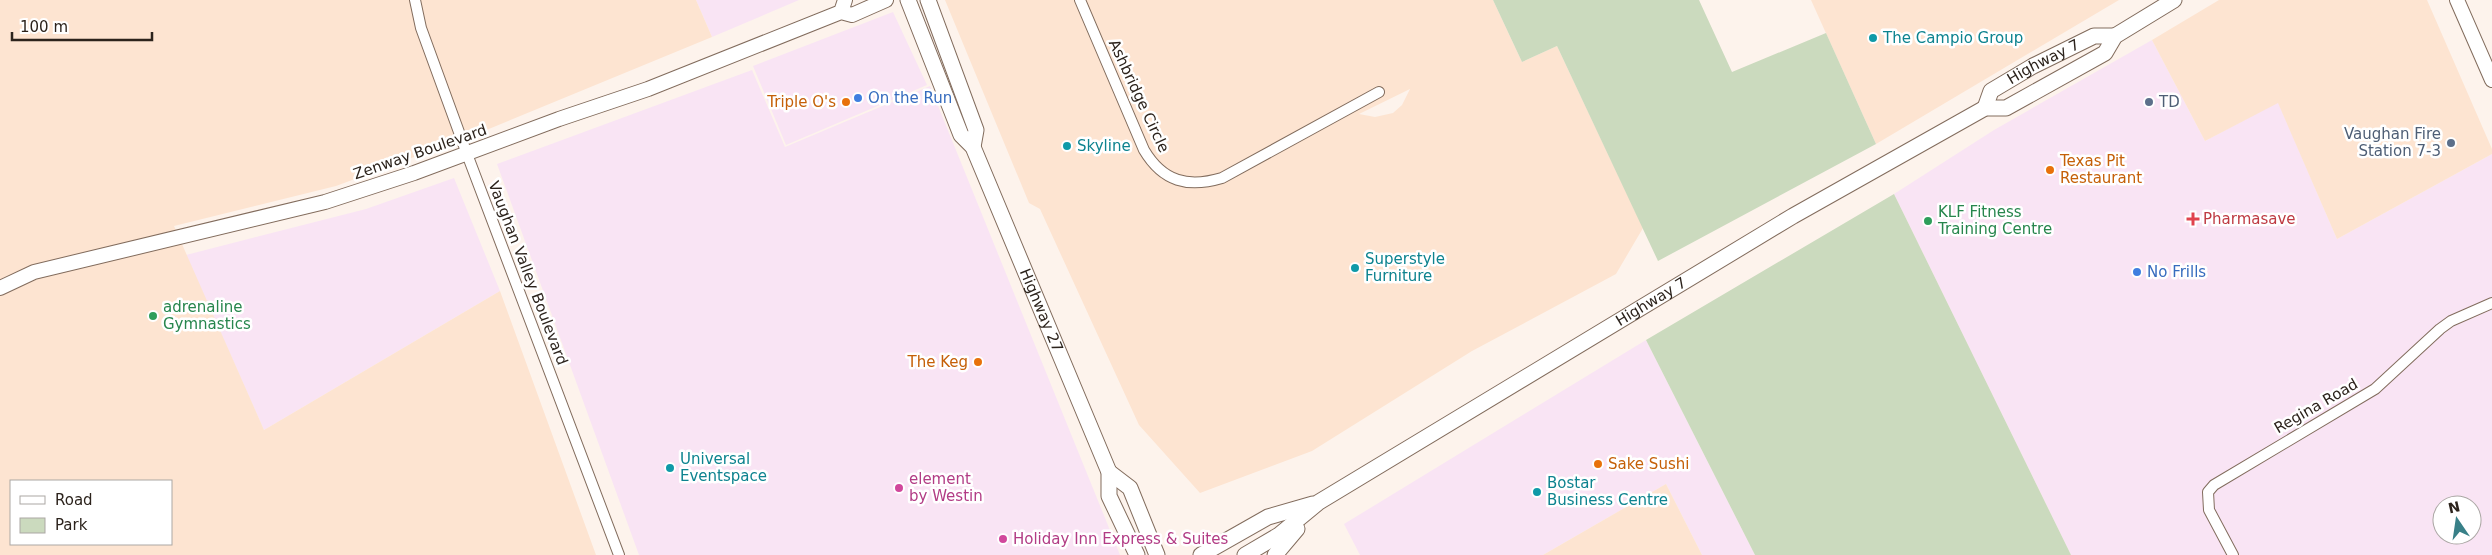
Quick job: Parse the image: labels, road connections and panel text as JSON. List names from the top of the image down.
{
  "streets": {
    "main road": ["Highway 7", "Highway 27"],
    "street": [
      "Ashbridge Circle",
      "Zenway Boulevard",
      "Vaughan Valley Boulevard",
      "Regina Road"
    ]
  },
  "crossings": [
    ["Zenway Boulevard", "Vaughan Valley Boulevard"]
  ],
  "places": {
    "other": [
      "The Campio Group",
      "On the Run",
      "Triple O's",
      "TD",
      "Vaughan Fire Station 7-3",
      "Skyline",
      "Texas Pit Restaurant",
      "KLF Fitness Training Centre",
      "Superstyle Furniture",
      "No Frills",
      "adrenaline Gymnastics",
      "The Keg",
      "Sake Sushi",
      "Universal Eventspace",
      "element by Westin",
      "Bostar Business Centre",
      "Holiday Inn Express & Suites"
    ],
    "health": ["Pharmasave"]
  },
  "legend": ["Road", "Park"],
  "scale_bar": "100 m",
  "north": "top"
}
